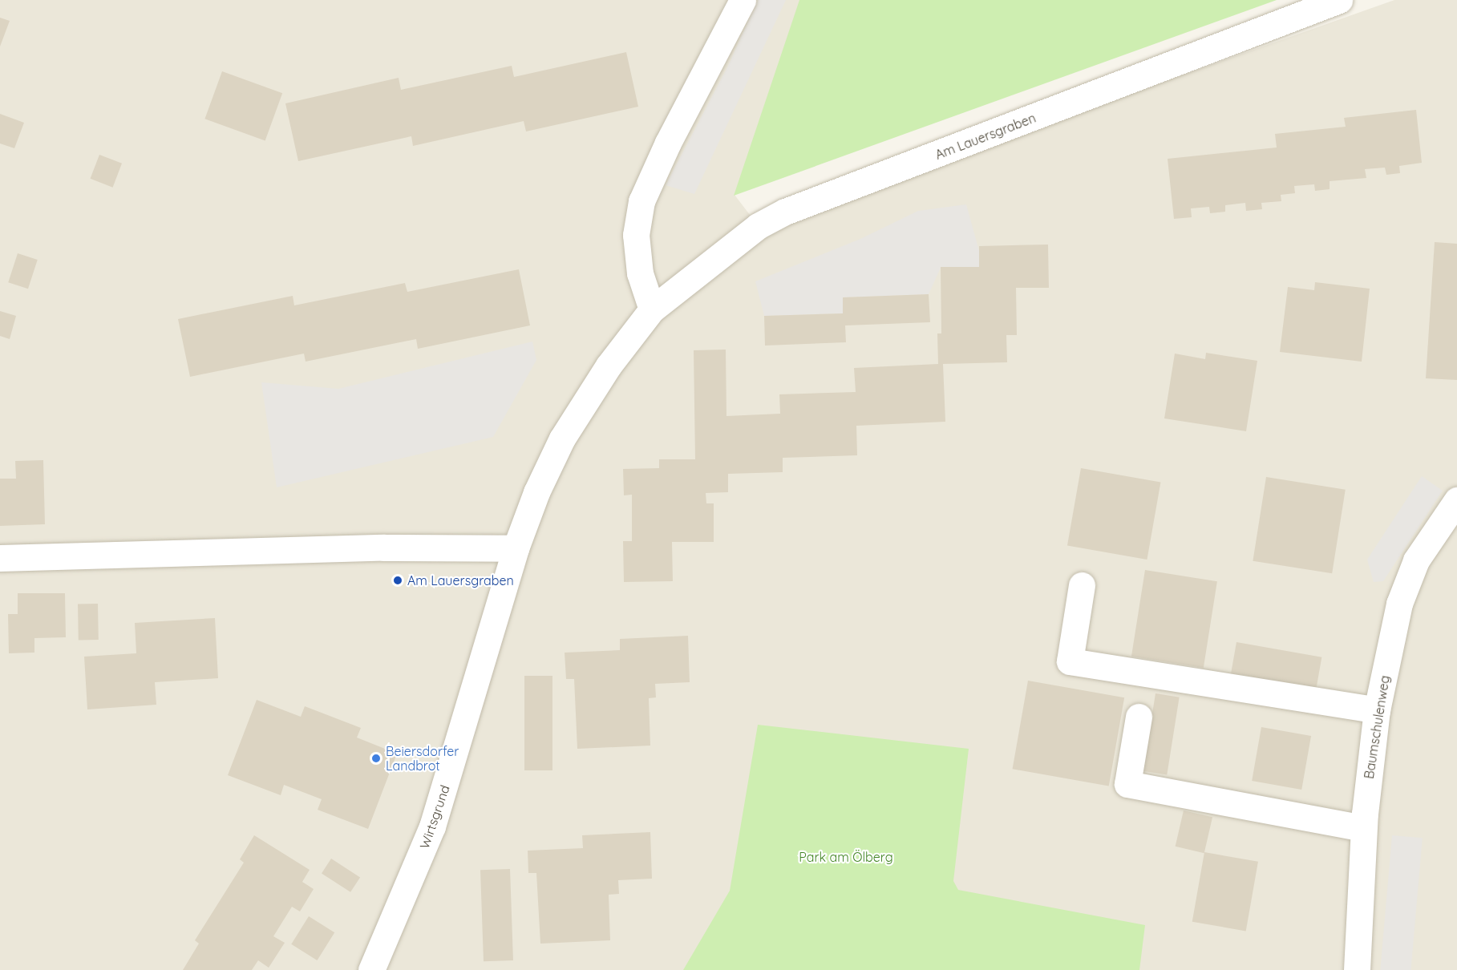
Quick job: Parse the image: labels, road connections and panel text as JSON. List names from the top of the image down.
{
  "streets": {
    "street": ["Am Lauersgraben", "Baumschulenweg", "Wirtsgrund"]
  },
  "crossings": [
    ["Am Lauersgraben", "Wirtsgrund"]
  ],
  "parks": ["Park am Ölberg"],
  "places": ["Am Lauersgraben", "Beiersdorfer Landbrot"]
}
